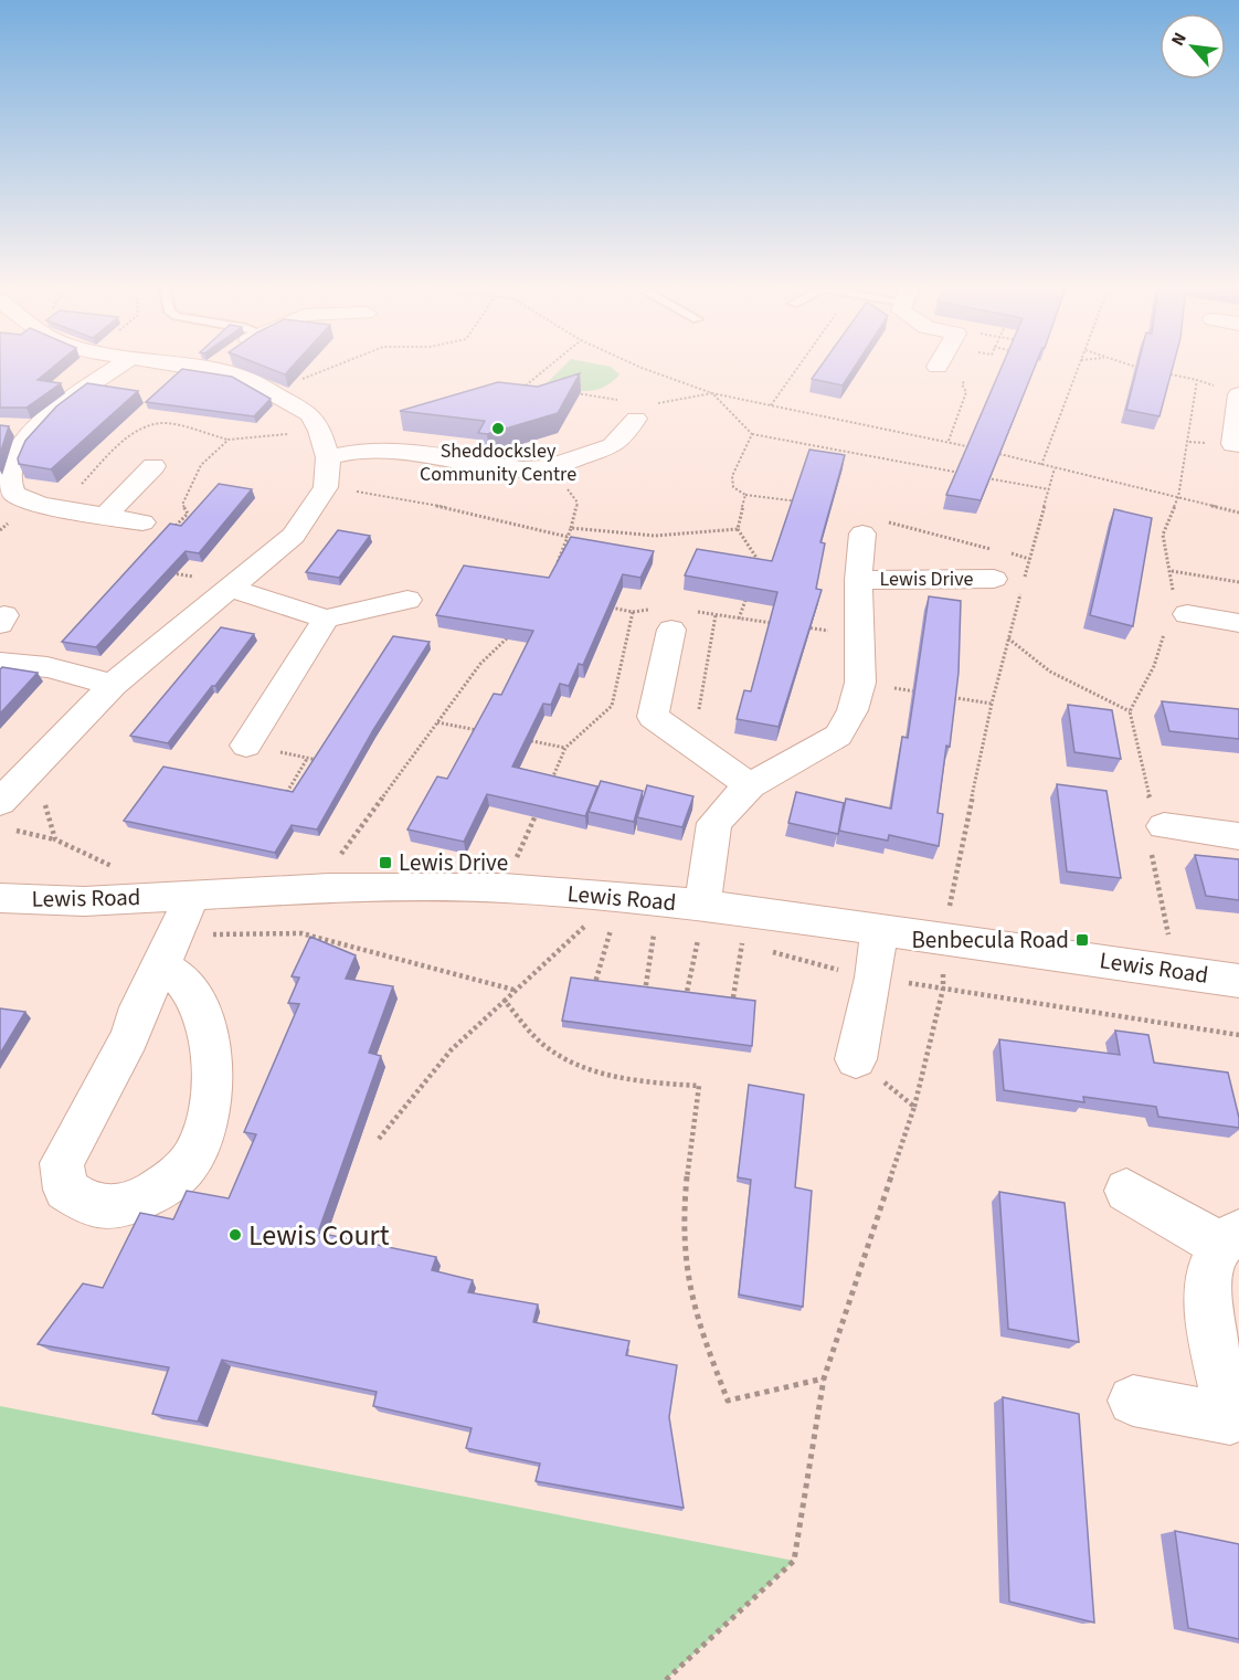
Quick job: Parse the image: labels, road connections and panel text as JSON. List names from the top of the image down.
{
  "streets": {
    "street": ["Lewis Drive", "Lewis Road"]
  },
  "crossings": [
    ["Lewis Drive", "Lewis Road"]
  ],
  "places": {
    "other": ["Sheddocksley Community Centre", "Lewis Court"],
    "transit": ["Lewis Drive", "Benbecula Road"]
  },
  "north": "top left"
}
